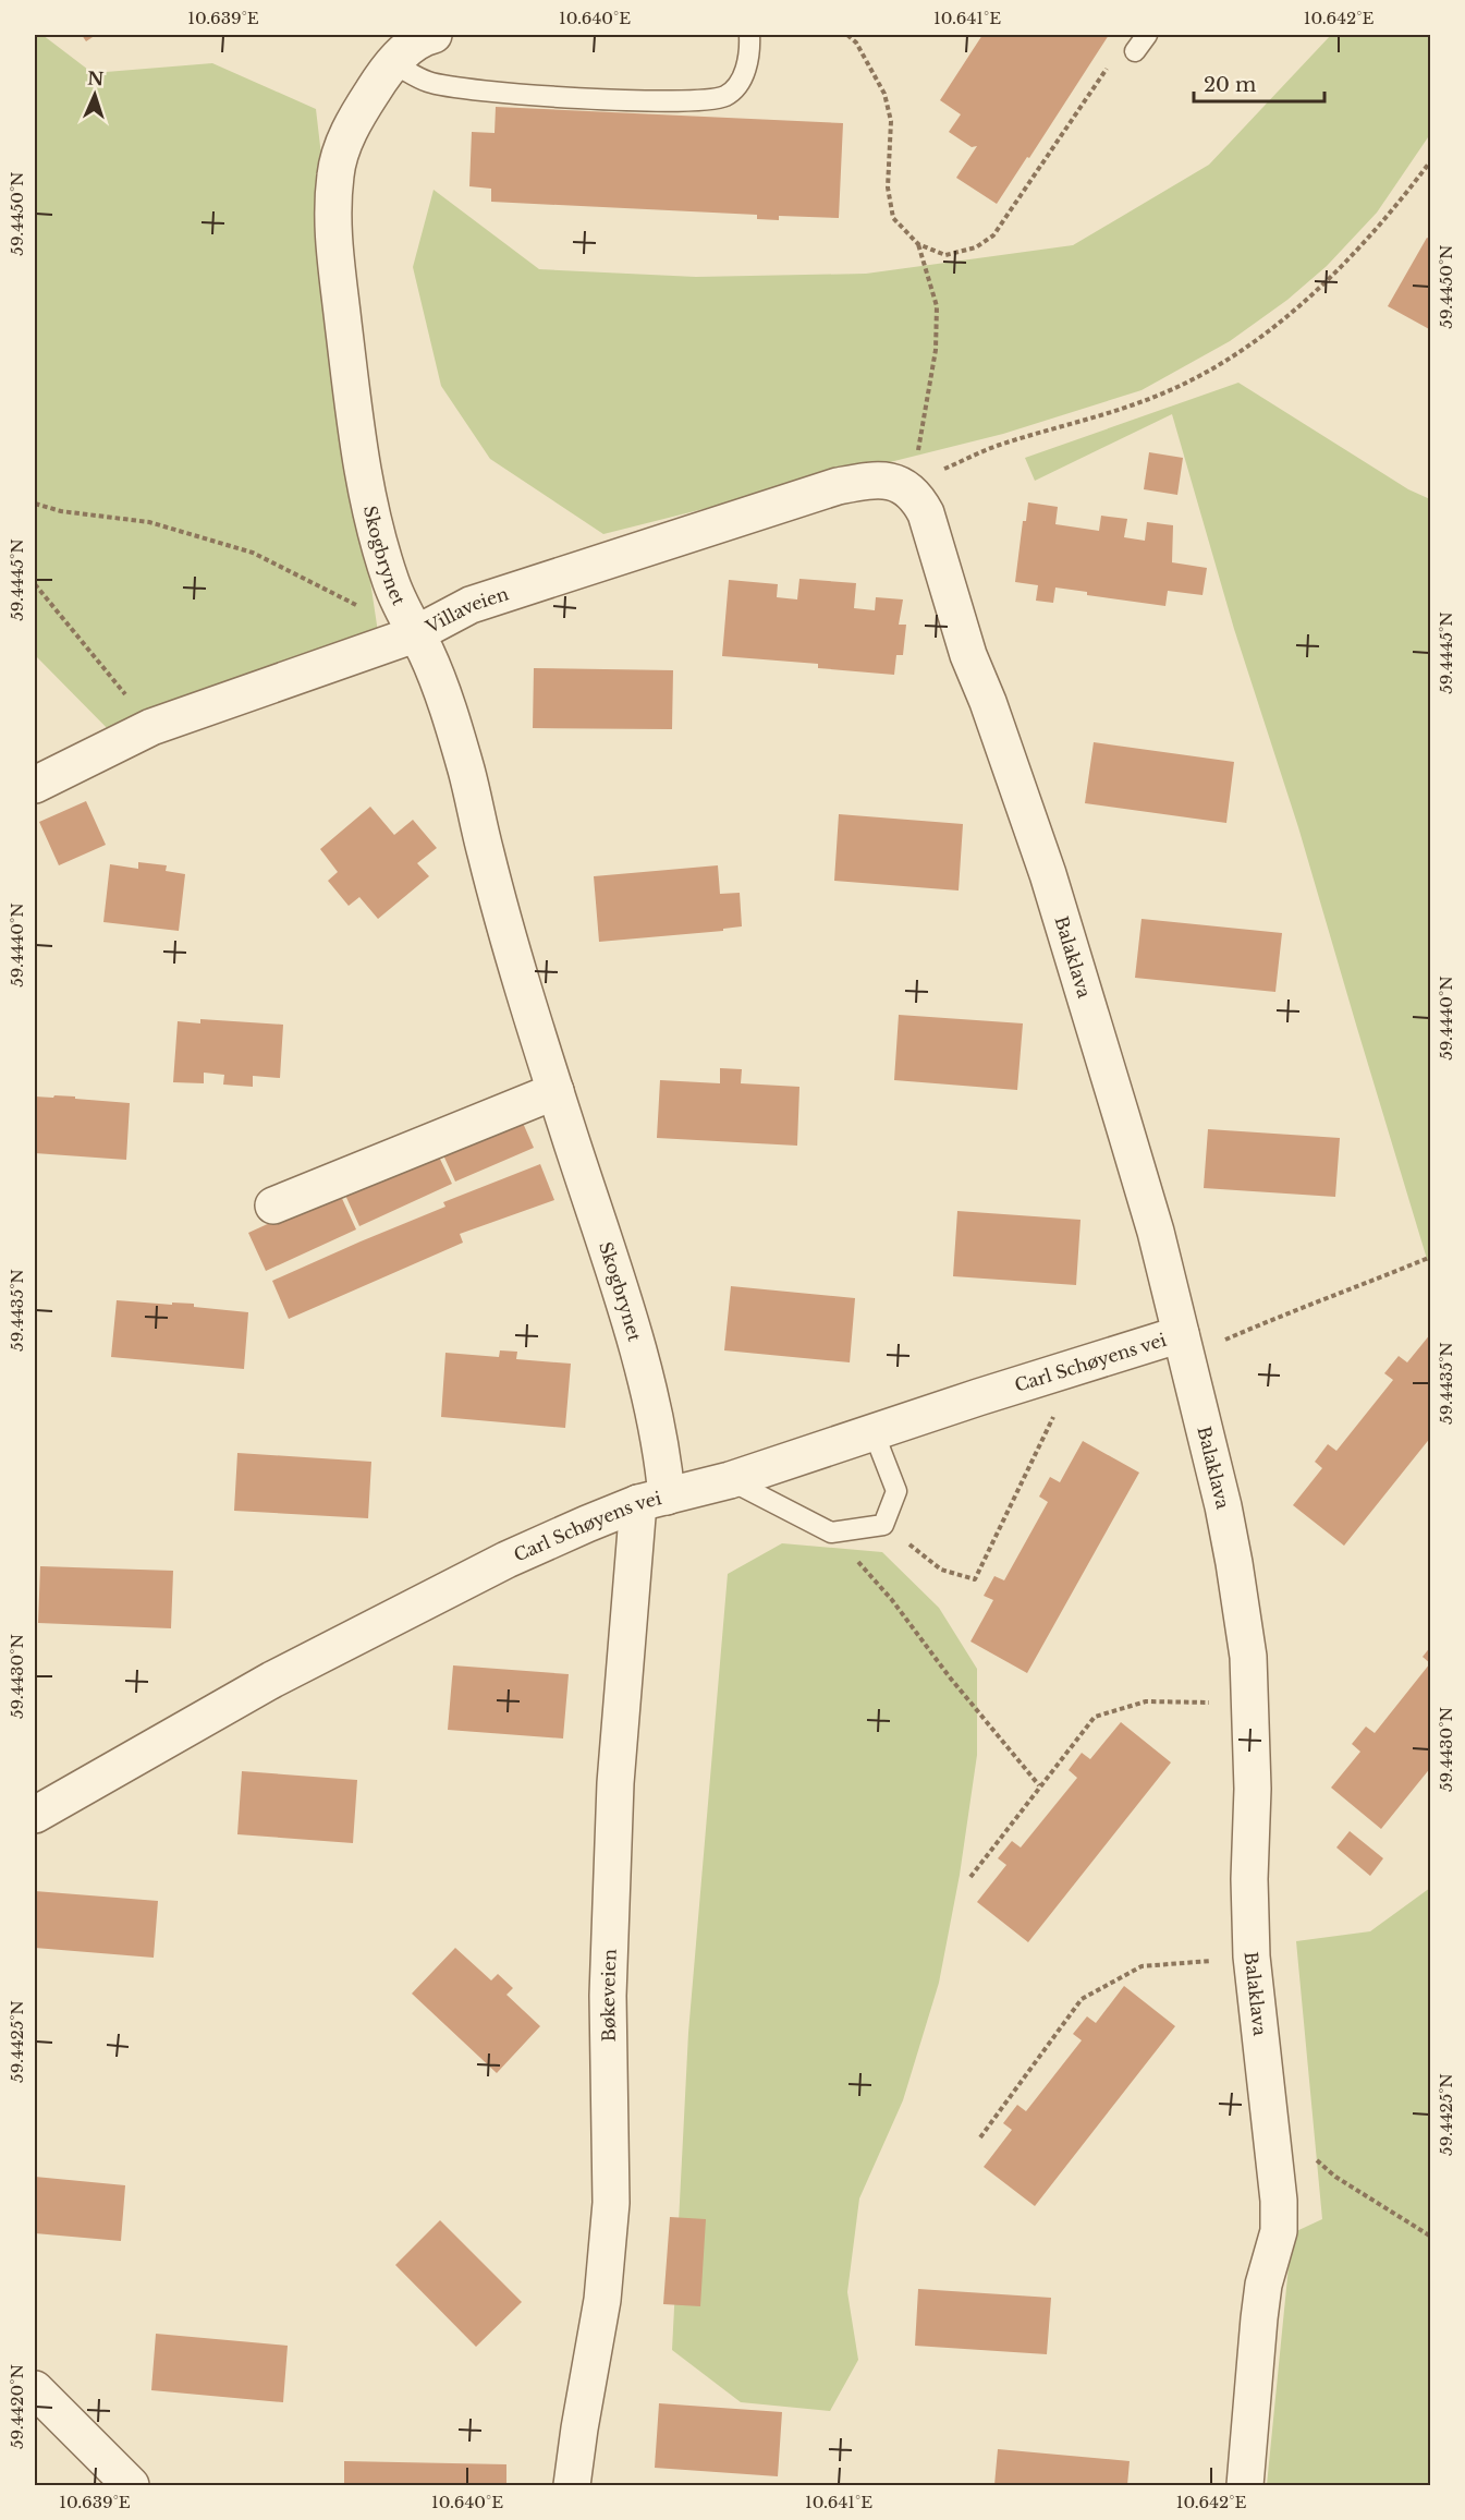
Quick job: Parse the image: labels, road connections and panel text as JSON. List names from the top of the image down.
{
  "streets": {
    "street": [
      "Skogbrynet",
      "Villaveien",
      "Balaklava",
      "Carl Schøyens vei",
      "Bøkeveien"
    ]
  },
  "crossings": [
    ["Skogbrynet", "Villaveien"],
    ["Skogbrynet", "Carl Schøyens vei"],
    ["Skogbrynet", "Bøkeveien"],
    ["Villaveien", "Balaklava"],
    ["Balaklava", "Carl Schøyens vei"],
    ["Carl Schøyens vei", "Bøkeveien"]
  ],
  "scale_bar": "20 m",
  "north": "top",
  "coordinates": [
    "10.639°E",
    "10.640°E",
    "10.641°E",
    "10.642°E",
    "59.4450°N",
    "59.4445°N",
    "59.4440°N",
    "59.4435°N",
    "59.4430°N",
    "59.4425°N",
    "59.4420°N"
  ]
}
